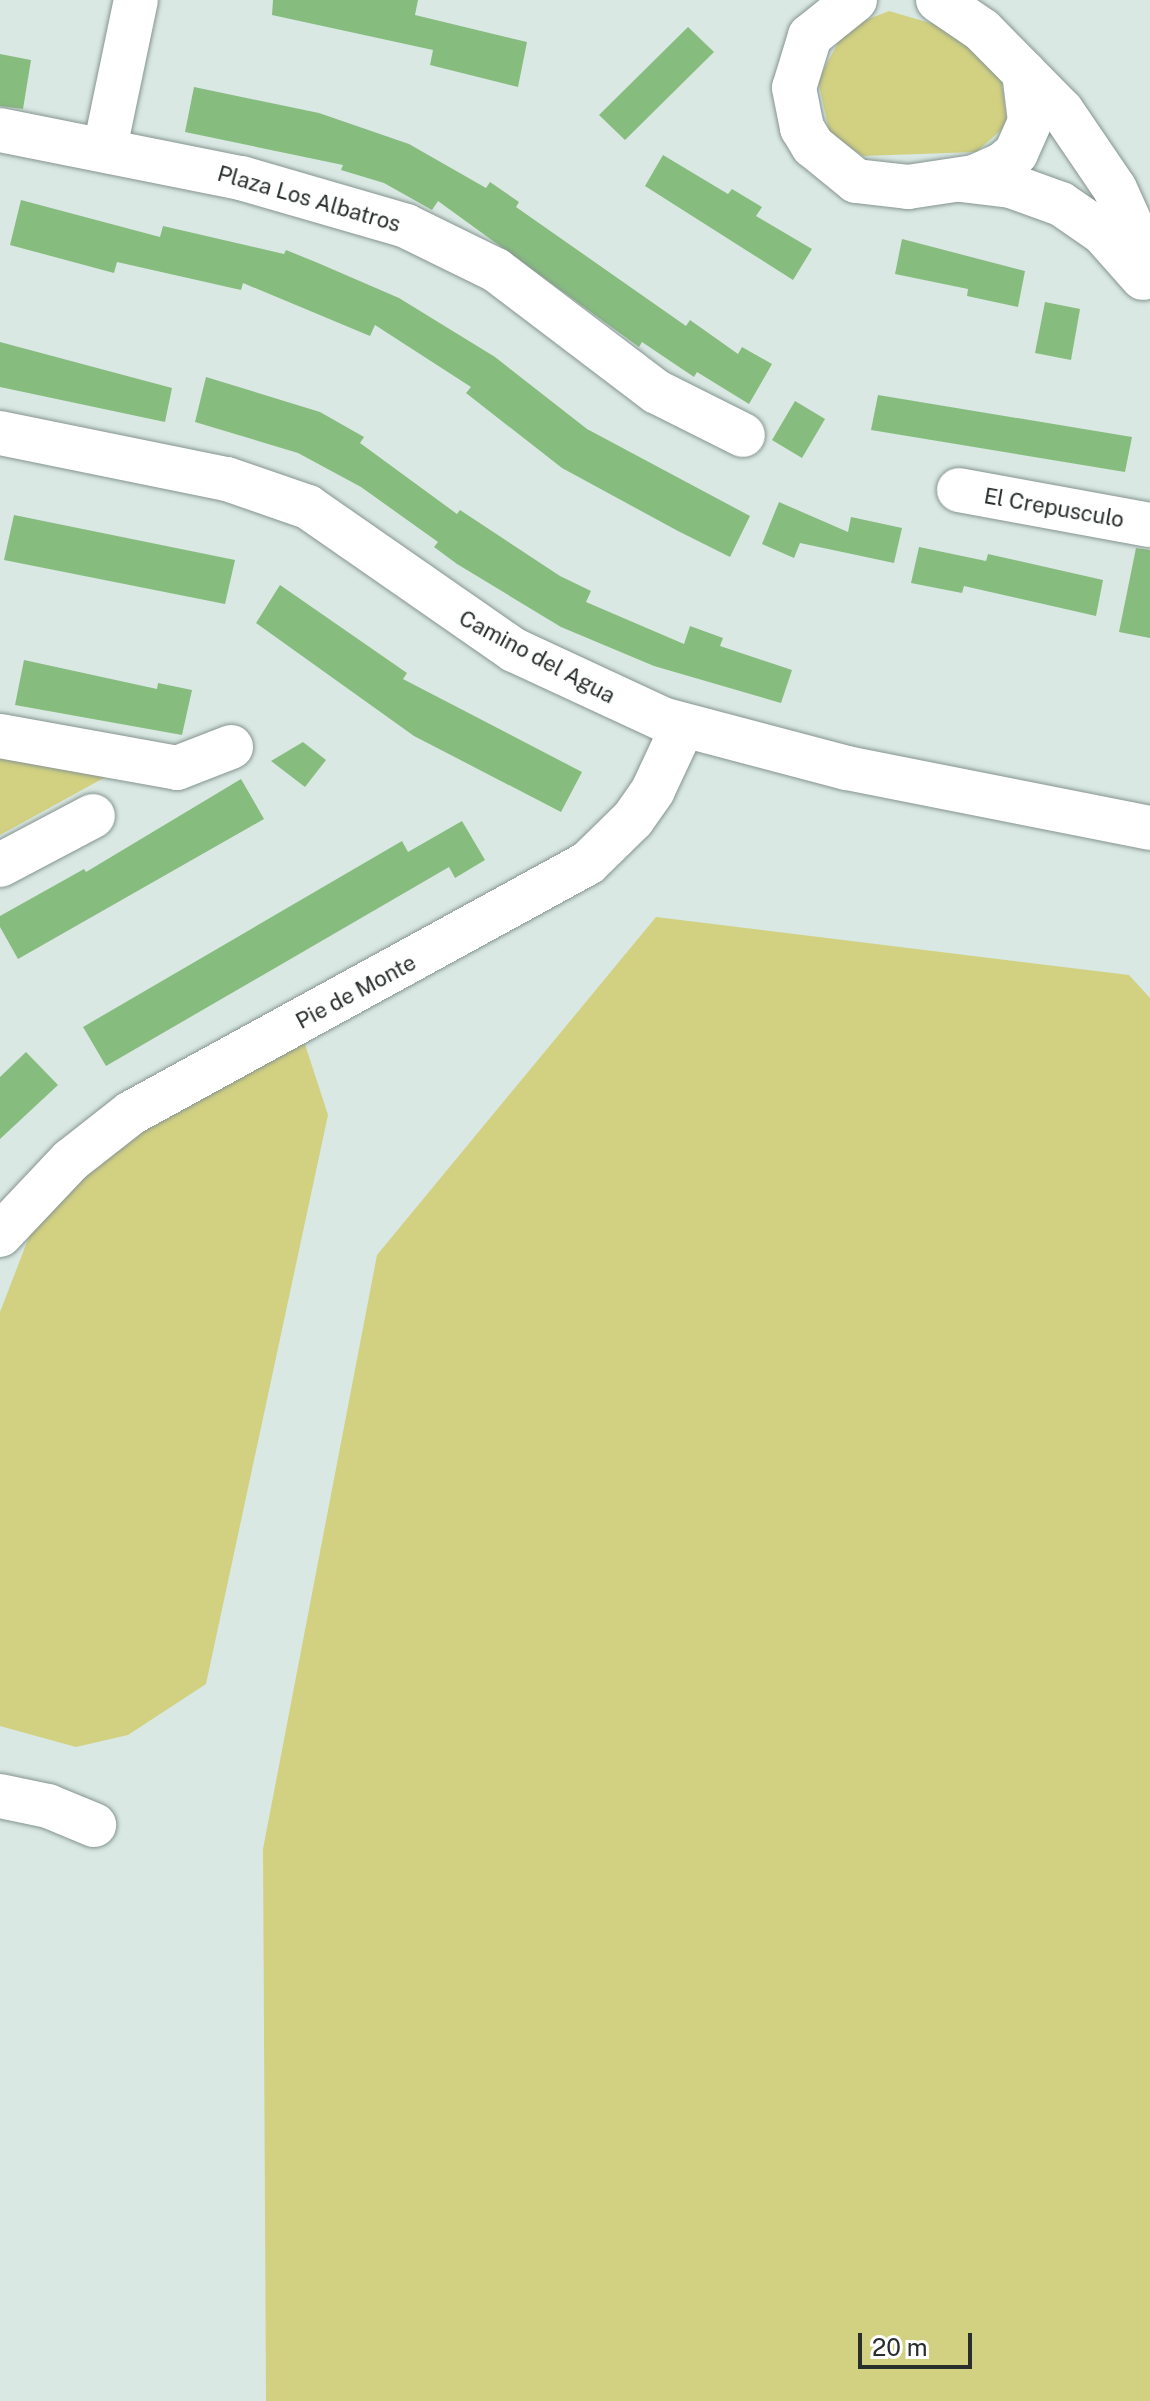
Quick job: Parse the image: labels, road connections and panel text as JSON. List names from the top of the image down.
{
  "streets": {
    "street": [
      "Plaza Los Albatros",
      "El Crepusculo",
      "Camino del Agua",
      "Pie de Monte"
    ]
  },
  "crossings": [
    ["Camino del Agua", "Pie de Monte"]
  ],
  "scale_bar": "20 m"
}
